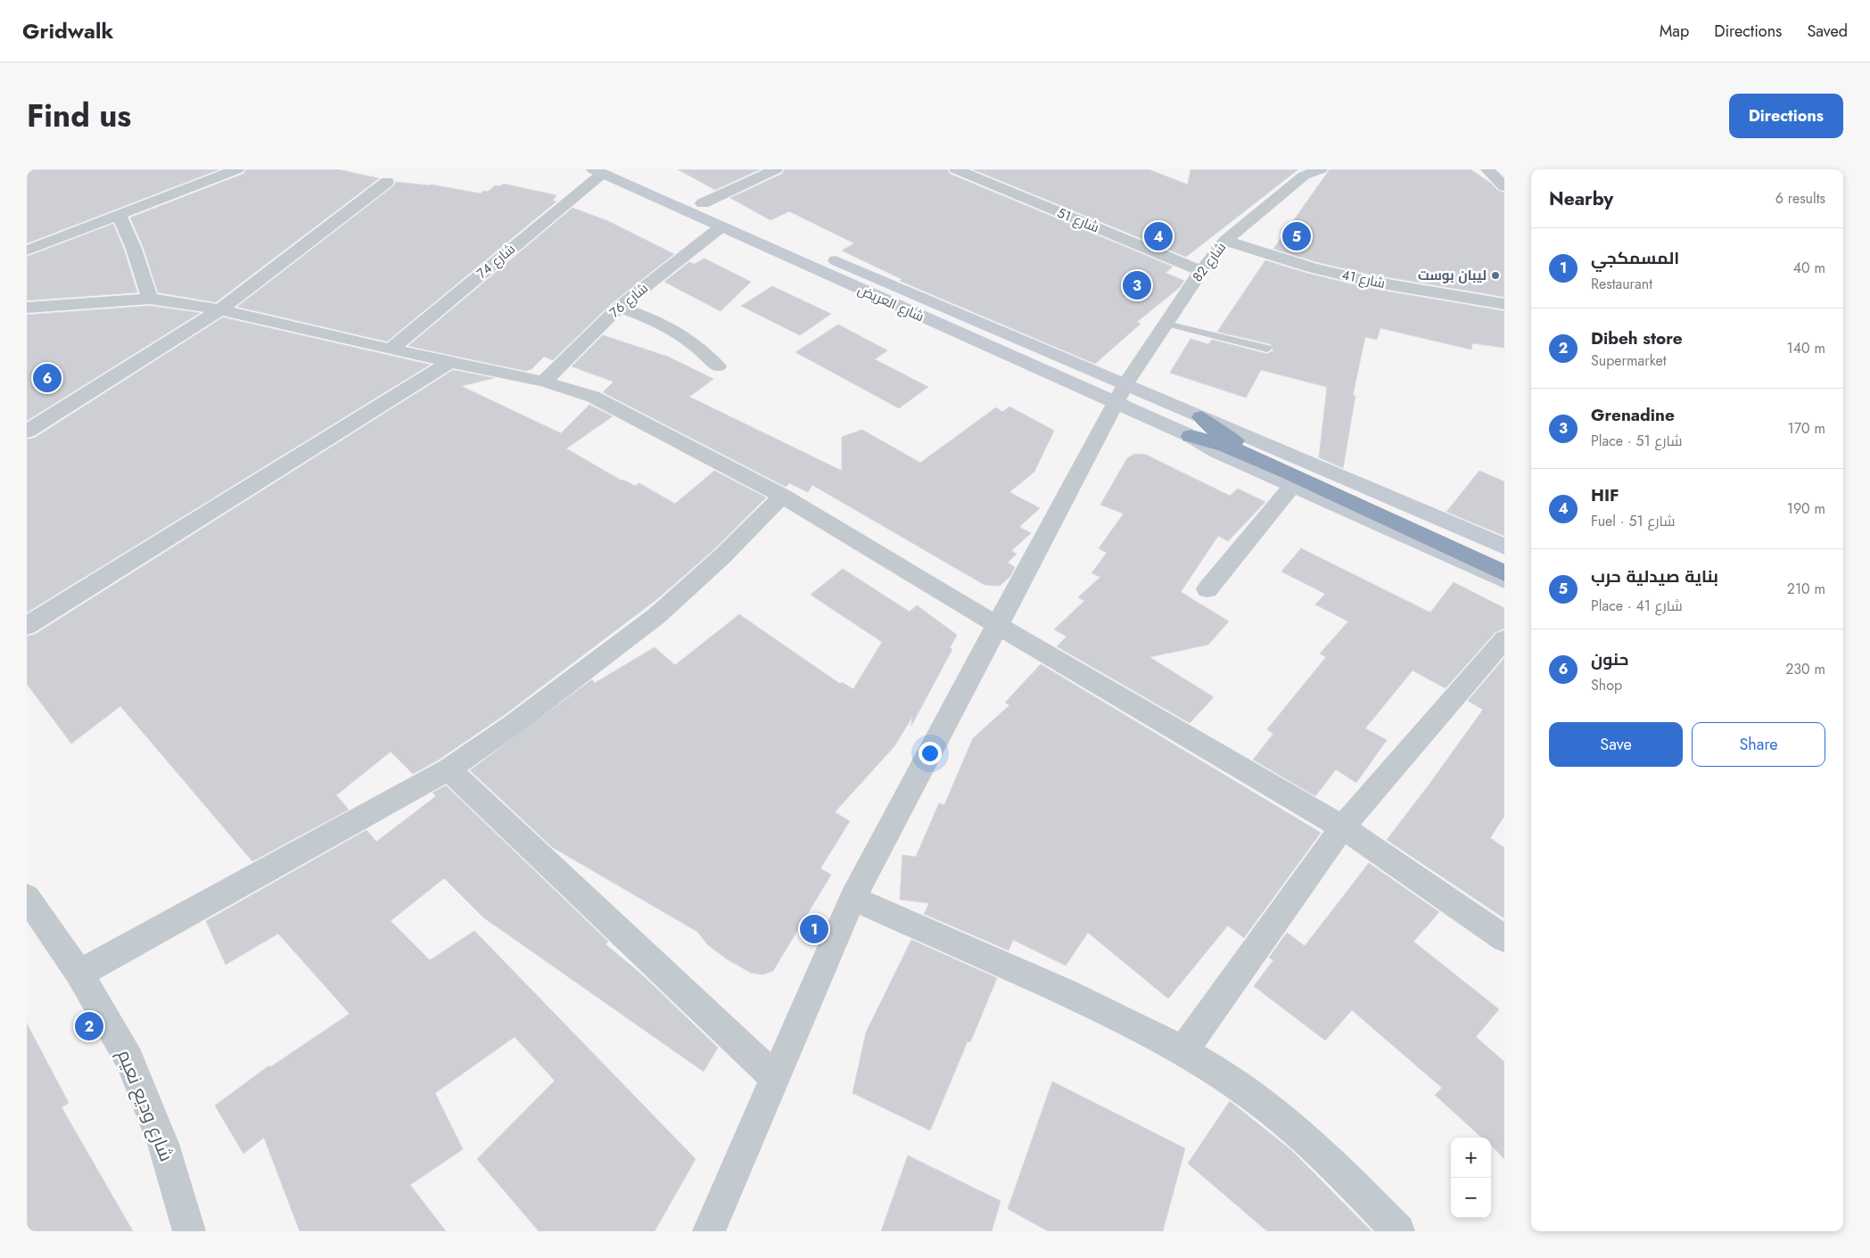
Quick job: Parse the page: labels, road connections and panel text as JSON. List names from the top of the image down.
{
  "streets": {
    "main road": ["شارع العريض"],
    "street": [
      "شارع 51",
      "شارع 74",
      "شارع 82",
      "شارع 41",
      "شارع 76",
      "شارع وديع نعيم"
    ]
  },
  "crossings": [
    ["شارع 51", "شارع 82"],
    ["شارع 74", "شارع العريض"],
    ["شارع 82", "شارع 41"],
    ["شارع 82", "شارع العريض"],
    ["شارع 76", "شارع العريض"]
  ],
  "places": ["ليبان بوست"],
  "page": {
    "header": "Gridwalk",
    "nav": ["Map", "Directions", "Saved"],
    "title": "Find us",
    "buttons": [
      "Directions",
      ["Save", "Share"]
    ],
    "heading": ["Nearby", "6 results"],
    "pins": [
      "4",
      "5",
      "3",
      "6",
      "1",
      "2"
    ],
    "list": [
      {
        "mark": "1",
        "name": "المسمكجي",
        "note": "Restaurant",
        "value": "40 m"
      },
      {
        "mark": "2",
        "name": "Dibeh store",
        "note": "Supermarket",
        "value": "140 m"
      },
      {
        "mark": "3",
        "name": "Grenadine",
        "note": "Place · شارع 51",
        "value": "170 m"
      },
      {
        "mark": "4",
        "name": "HIF",
        "note": "Fuel · شارع 51",
        "value": "190 m"
      },
      {
        "mark": "5",
        "name": "بناية صيدلية حرب",
        "note": "Place · شارع 41",
        "value": "210 m"
      },
      {
        "mark": "6",
        "name": "حنون",
        "note": "Shop",
        "value": "230 m"
      }
    ],
    "map_buttons": ["+", "−"]
  }
}
